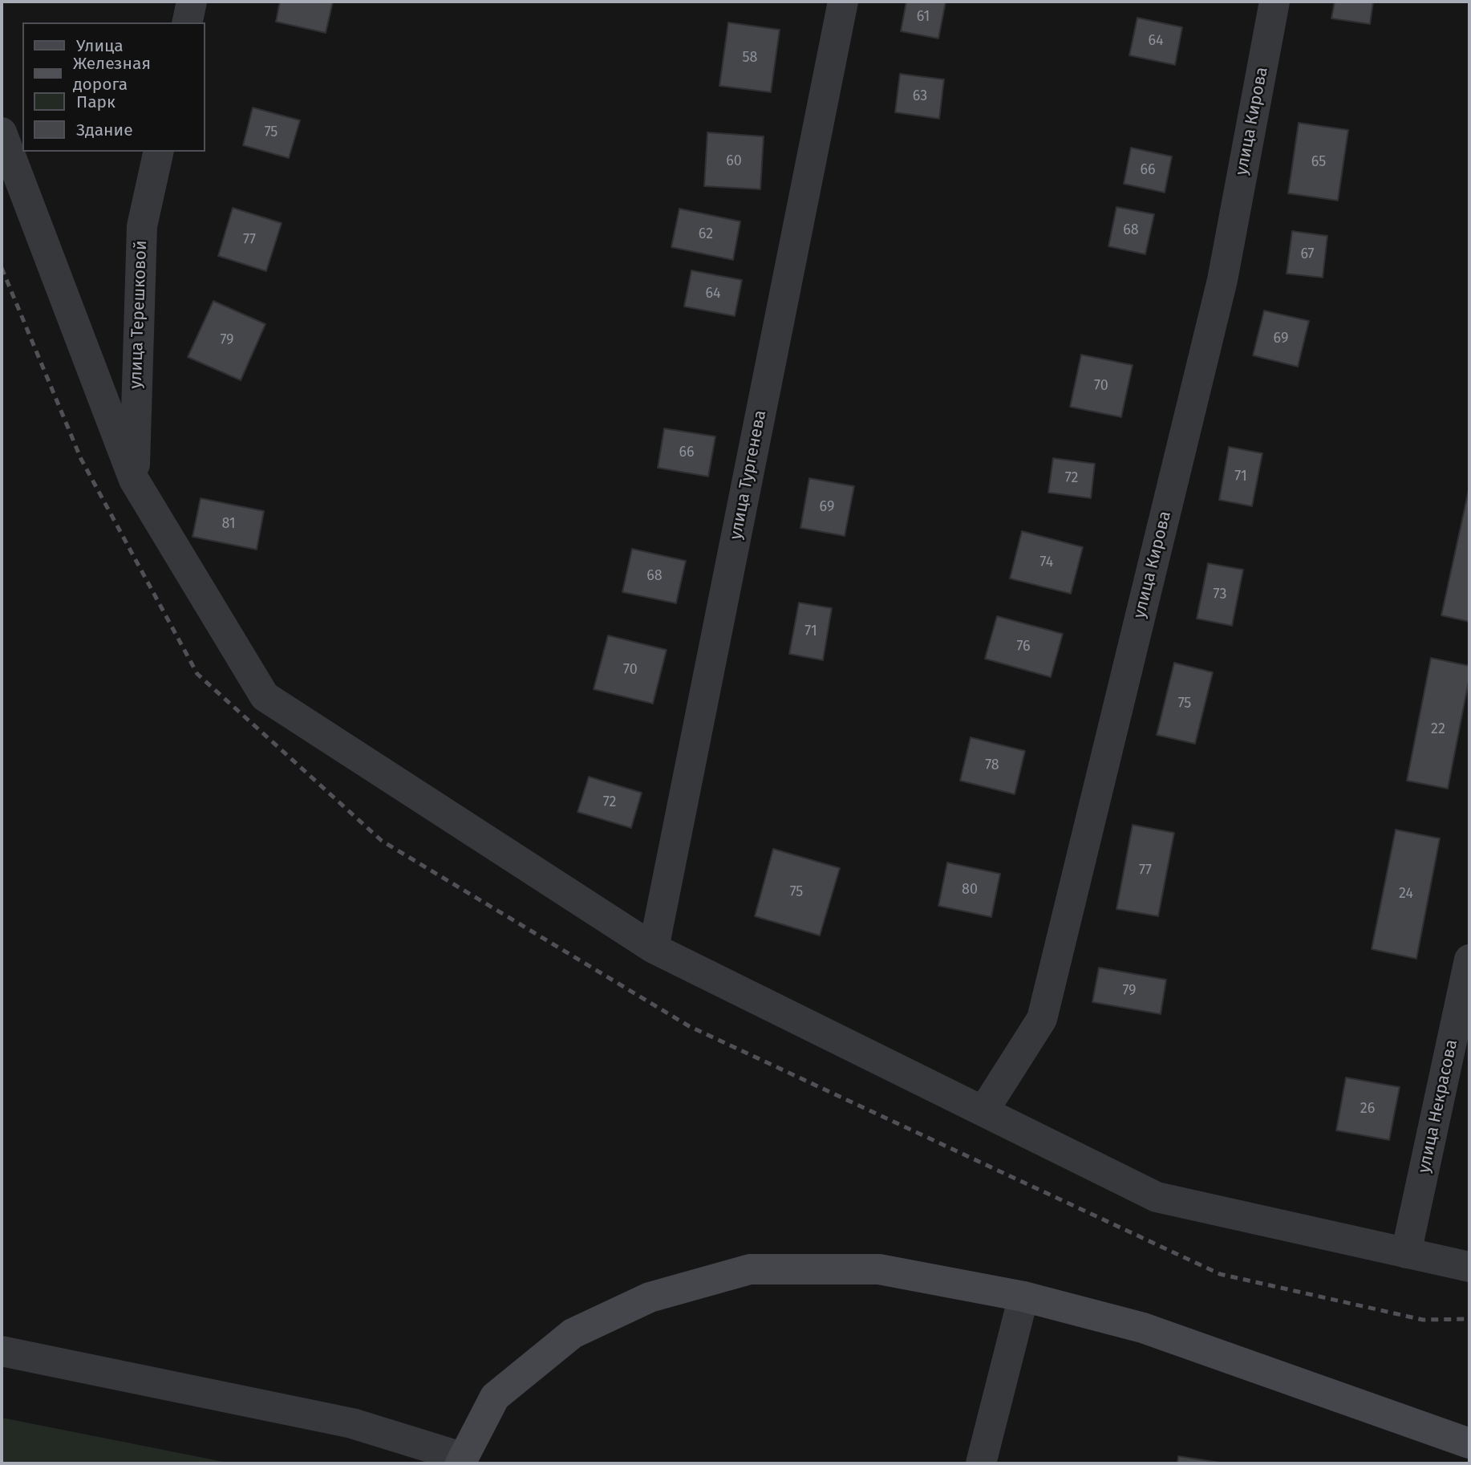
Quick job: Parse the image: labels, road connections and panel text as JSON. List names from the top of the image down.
{
  "streets": {
    "street": [
      "улица Кирова",
      "улица Терешковой",
      "улица Тургенева",
      "улица Некрасова"
    ]
  },
  "house_numbers": [
    "61",
    "64",
    "58",
    "63",
    "75",
    "60",
    "65",
    "66",
    "68",
    "62",
    "77",
    "67",
    "64",
    "69",
    "79",
    "70",
    "66",
    "71",
    "72",
    "69",
    "81",
    "74",
    "68",
    "73",
    "71",
    "76",
    "70",
    "75",
    "22",
    "78",
    "72",
    "77",
    "80",
    "75",
    "24",
    "79",
    "26"
  ],
  "legend": [
    "Улица",
    "Железная дорога",
    "Парк",
    "Здание"
  ]
}
